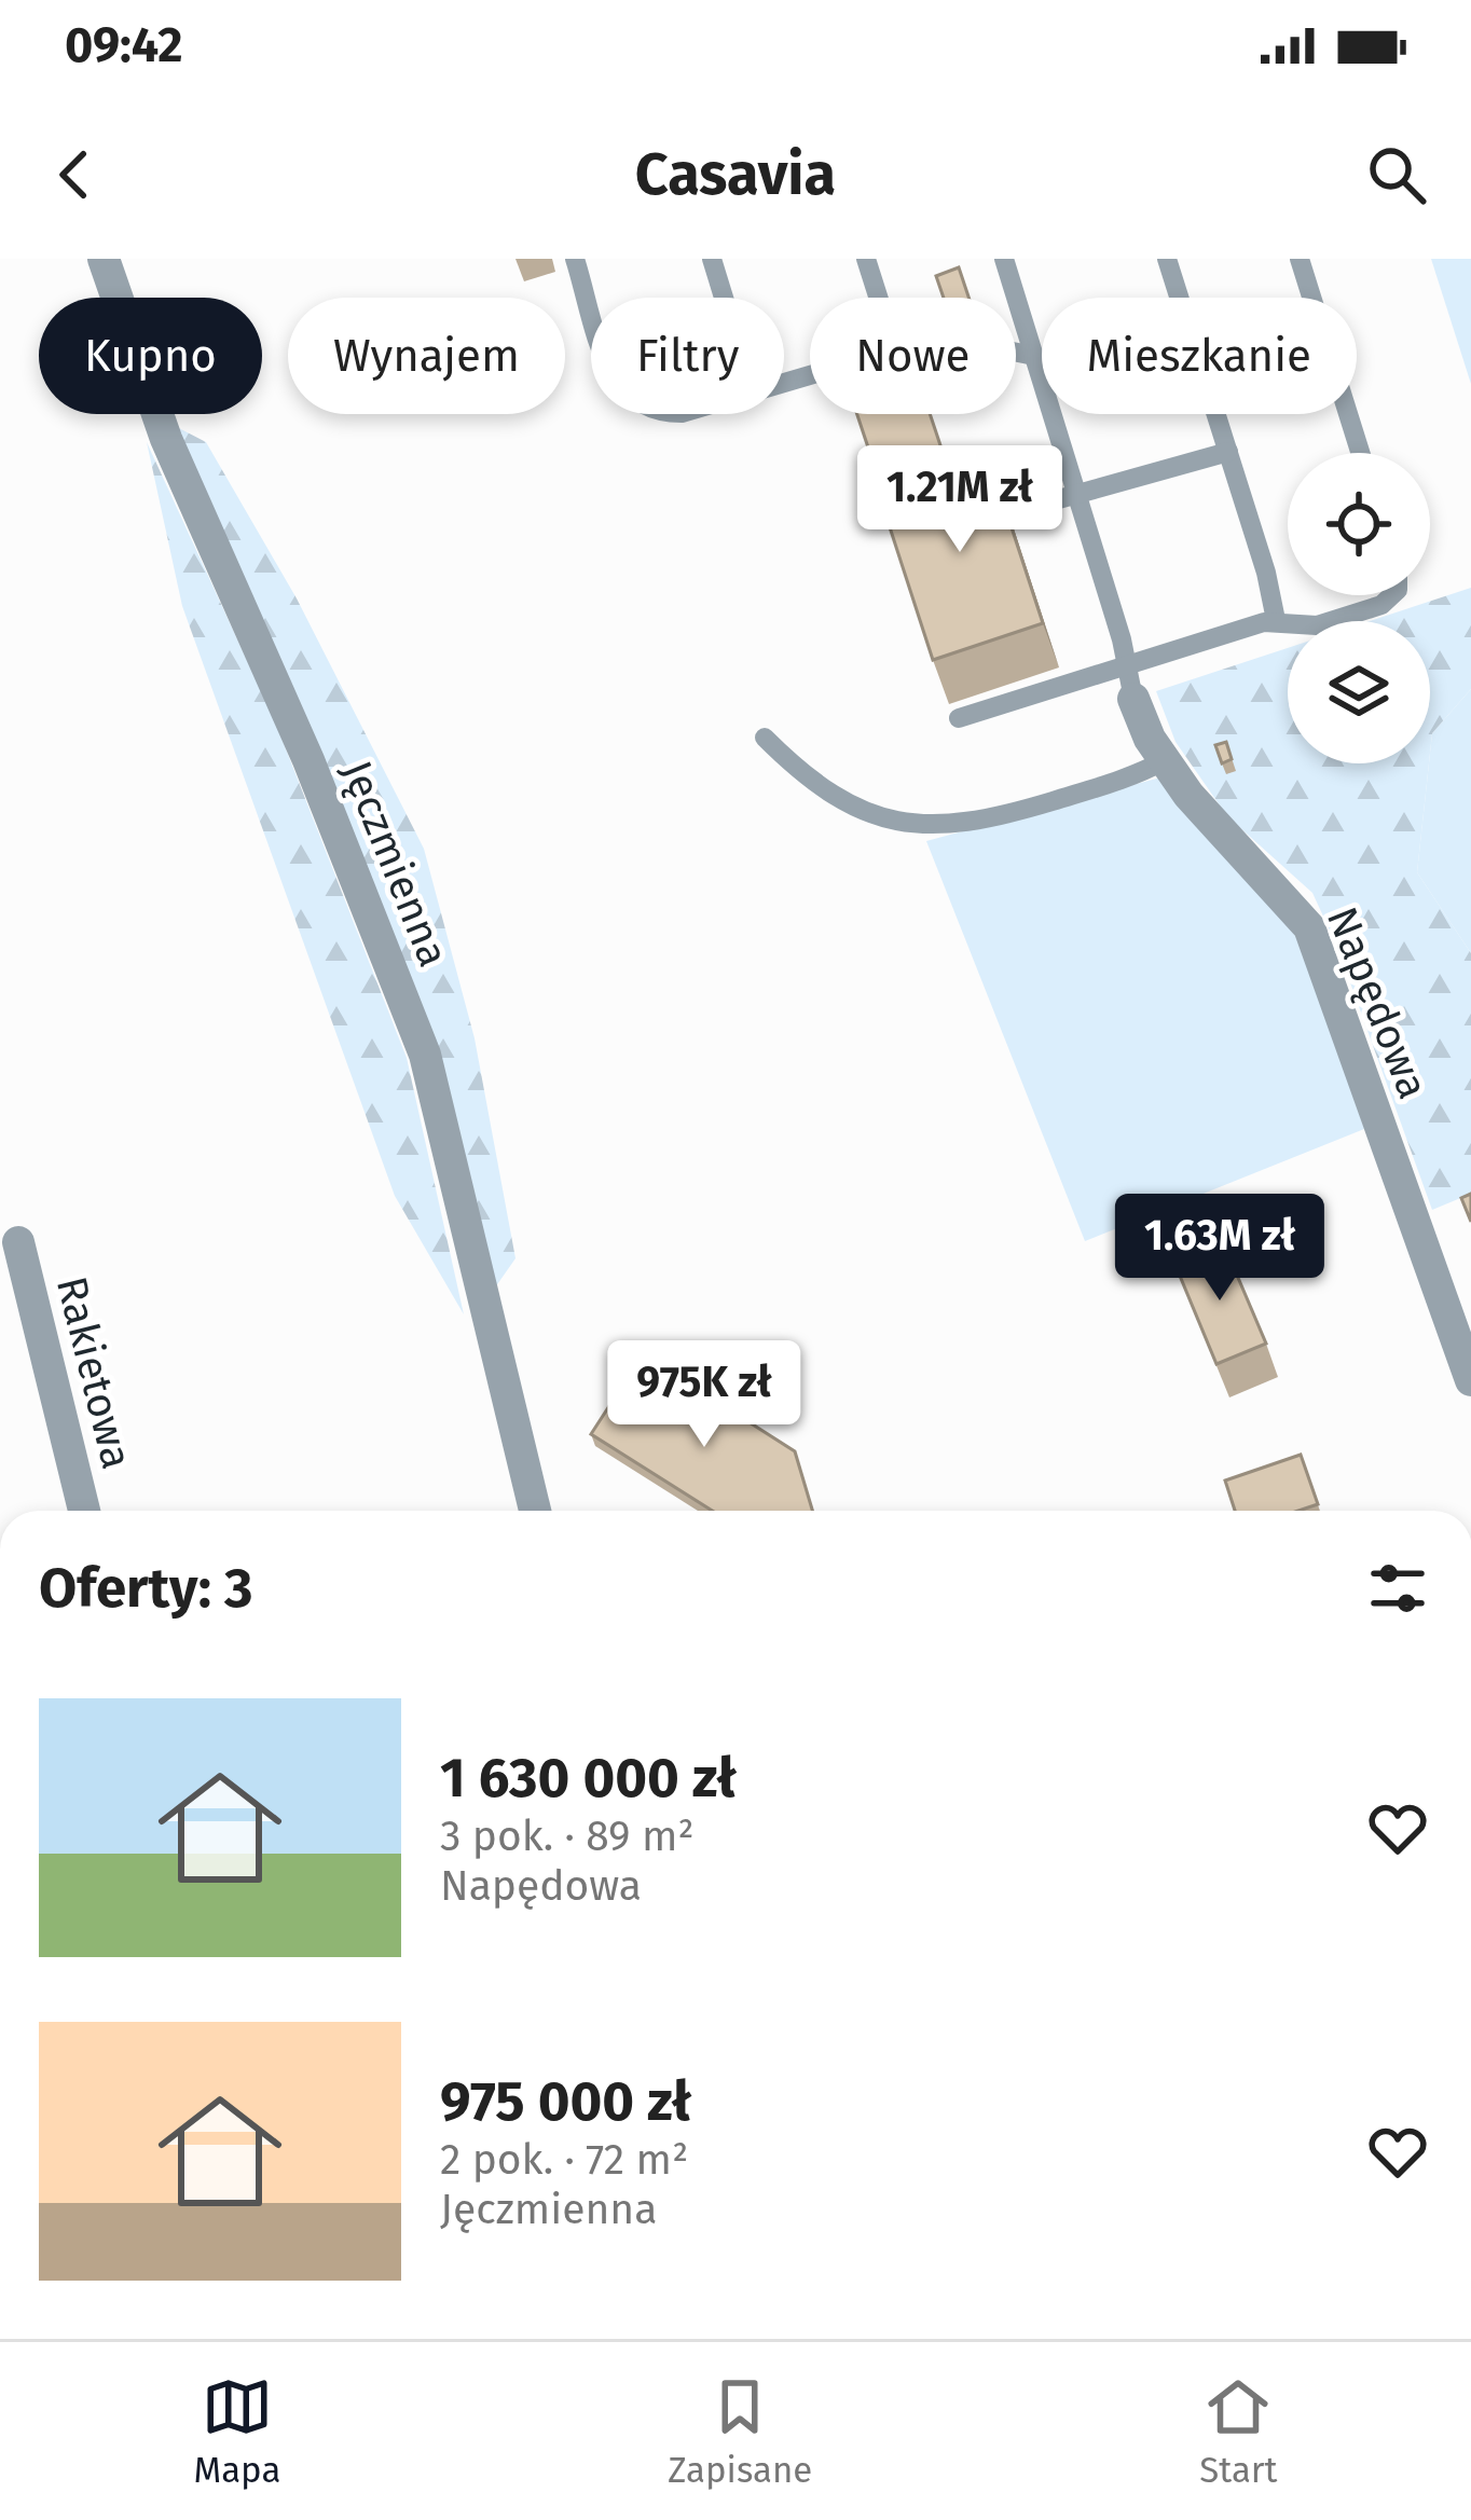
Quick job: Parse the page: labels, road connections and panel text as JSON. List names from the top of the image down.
{
  "streets": {
    "street": ["Jęczmienna", "Napędowa", "Rakietowa"]
  },
  "page": {
    "status": "09:42",
    "header": "Casavia",
    "chip": [
      "Kupno",
      "Wynajem",
      "Filtry",
      "Nowe",
      "Mieszkanie"
    ],
    "price": ["1.21M zł", "1.63M zł", "975K zł"],
    "heading": "Oferty: 3",
    "list": [
      {
        "name": "1 630 000 zł",
        "note": "3 pok. · 89 m² · Napędowa"
      },
      {
        "name": "975 000 zł",
        "note": "2 pok. · 72 m² · Jęczmienna"
      }
    ],
    "tabs": ["Mapa", "Zapisane", "Start"]
  }
}
